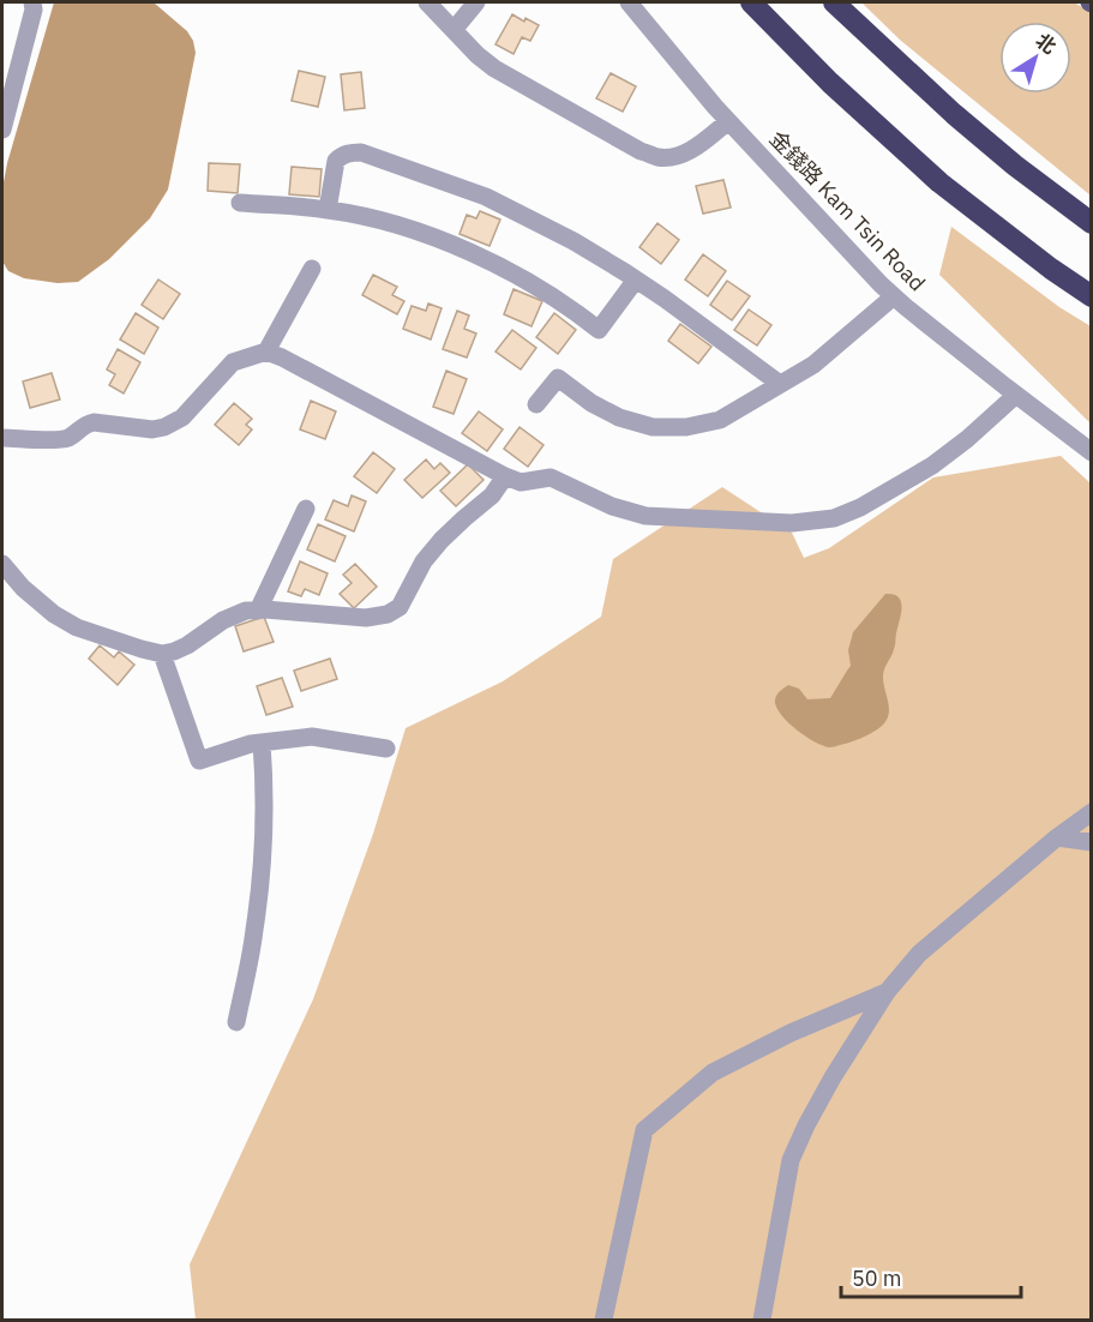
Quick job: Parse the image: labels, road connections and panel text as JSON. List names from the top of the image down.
{
  "streets": {
    "street": ["金錢路 Kam Tsin Road"]
  },
  "scale_bar": "50 m",
  "north": "top right"
}
